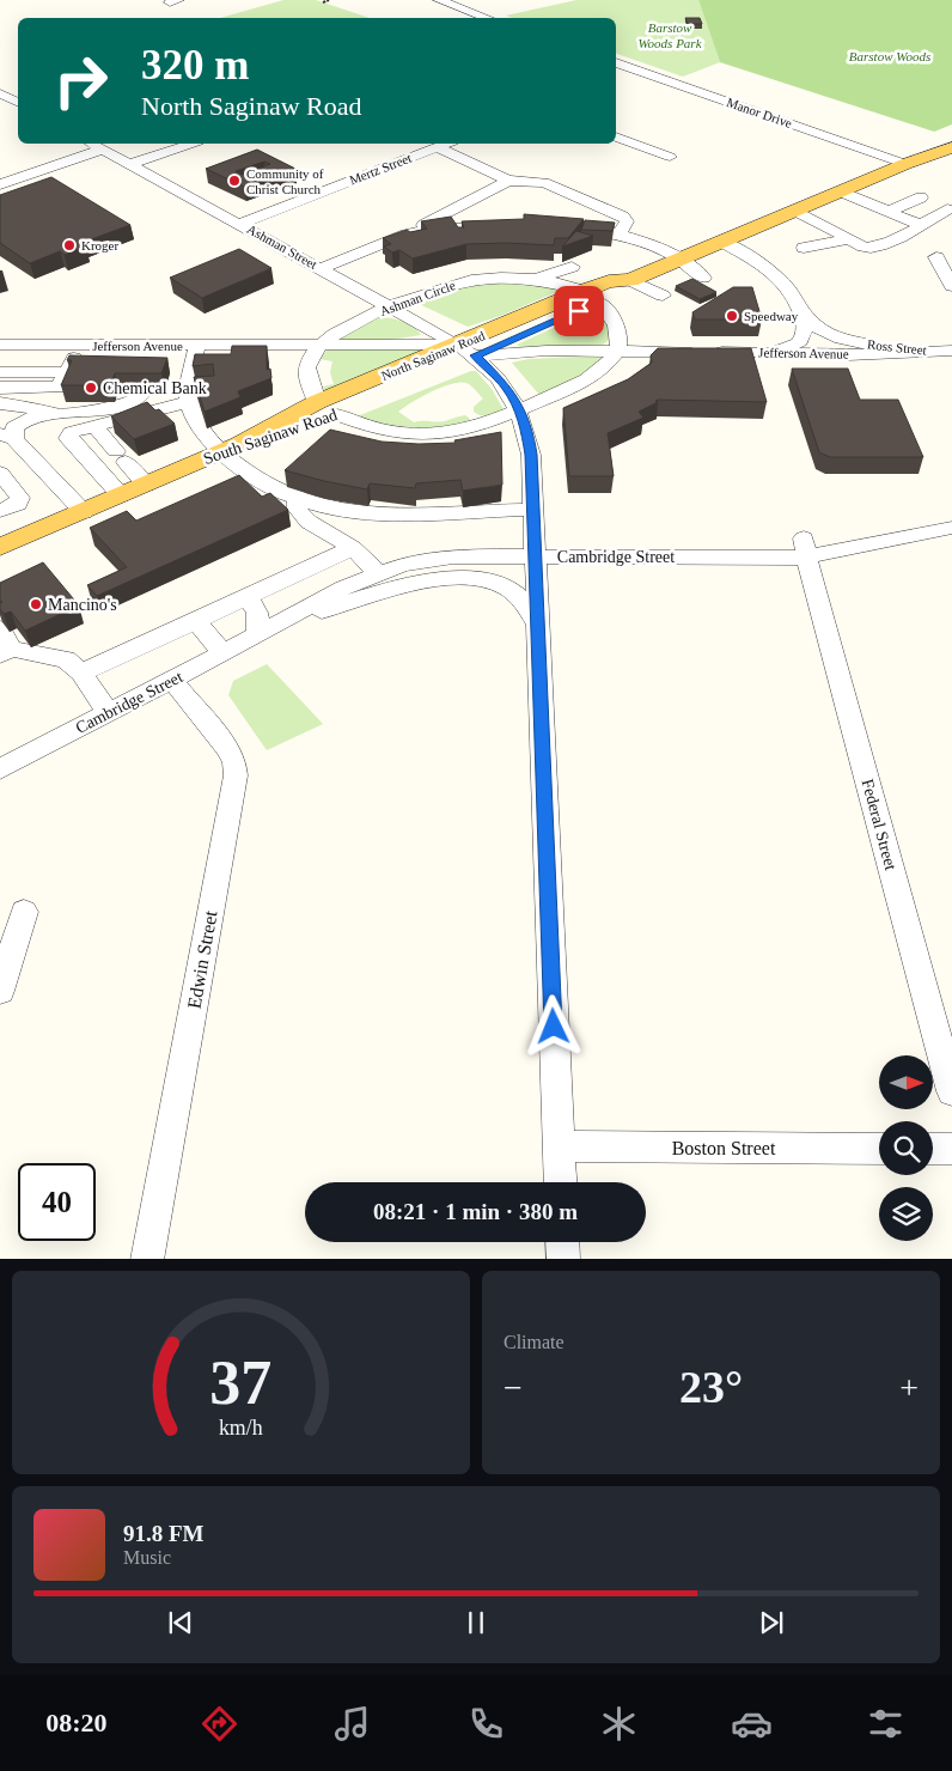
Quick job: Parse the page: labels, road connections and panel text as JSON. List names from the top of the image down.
{
  "streets": {
    "main road": ["North Saginaw Road", "South Saginaw Road"],
    "street": [
      "Manor Drive",
      "Mertz Street",
      "Ashman Street",
      "Ashman Circle",
      "Jefferson Avenue",
      "Ross Street",
      "Cambridge Street",
      "Federal Street",
      "Edwin Street",
      "Boston Street"
    ]
  },
  "crossings": [
    ["Manor Drive", "North Saginaw Road"],
    ["Mertz Street", "Ashman Street"],
    ["Ashman Street", "Ashman Circle"],
    ["Ashman Street", "Jefferson Avenue"],
    ["Ashman Street", "North Saginaw Road"],
    ["Ashman Street", "South Saginaw Road"],
    ["Ashman Street", "Cambridge Street"],
    ["Ashman Street", "Boston Street"],
    ["Ashman Circle", "Jefferson Avenue"],
    ["Ashman Circle", "North Saginaw Road"],
    ["Ashman Circle", "South Saginaw Road"],
    ["Jefferson Avenue", "Ross Street"],
    ["Jefferson Avenue", "North Saginaw Road"],
    ["Jefferson Avenue", "South Saginaw Road"],
    ["Ross Street", "North Saginaw Road"],
    ["North Saginaw Road", "South Saginaw Road"],
    ["Cambridge Street", "Federal Street"],
    ["Cambridge Street", "Edwin Street"]
  ],
  "parks": ["Barstow Woods Park", "Barstow Woods"],
  "places": [
    "Community of Christ Church",
    "Kroger",
    "Speedway",
    "Chemical Bank",
    "Mancino's"
  ],
  "north": "right",
  "page": {
    "turn": ["320 m", "North Saginaw Road"],
    "limit": "40",
    "trip": "08:21 · 1 min · 380 m",
    "tile": "Climate",
    "heat": ["−", "23°", "+"],
    "song": ["91.8 FM", "Music"],
    "tabs": "08:20",
    "gauge": ["37", "km/h"]
  }
}
